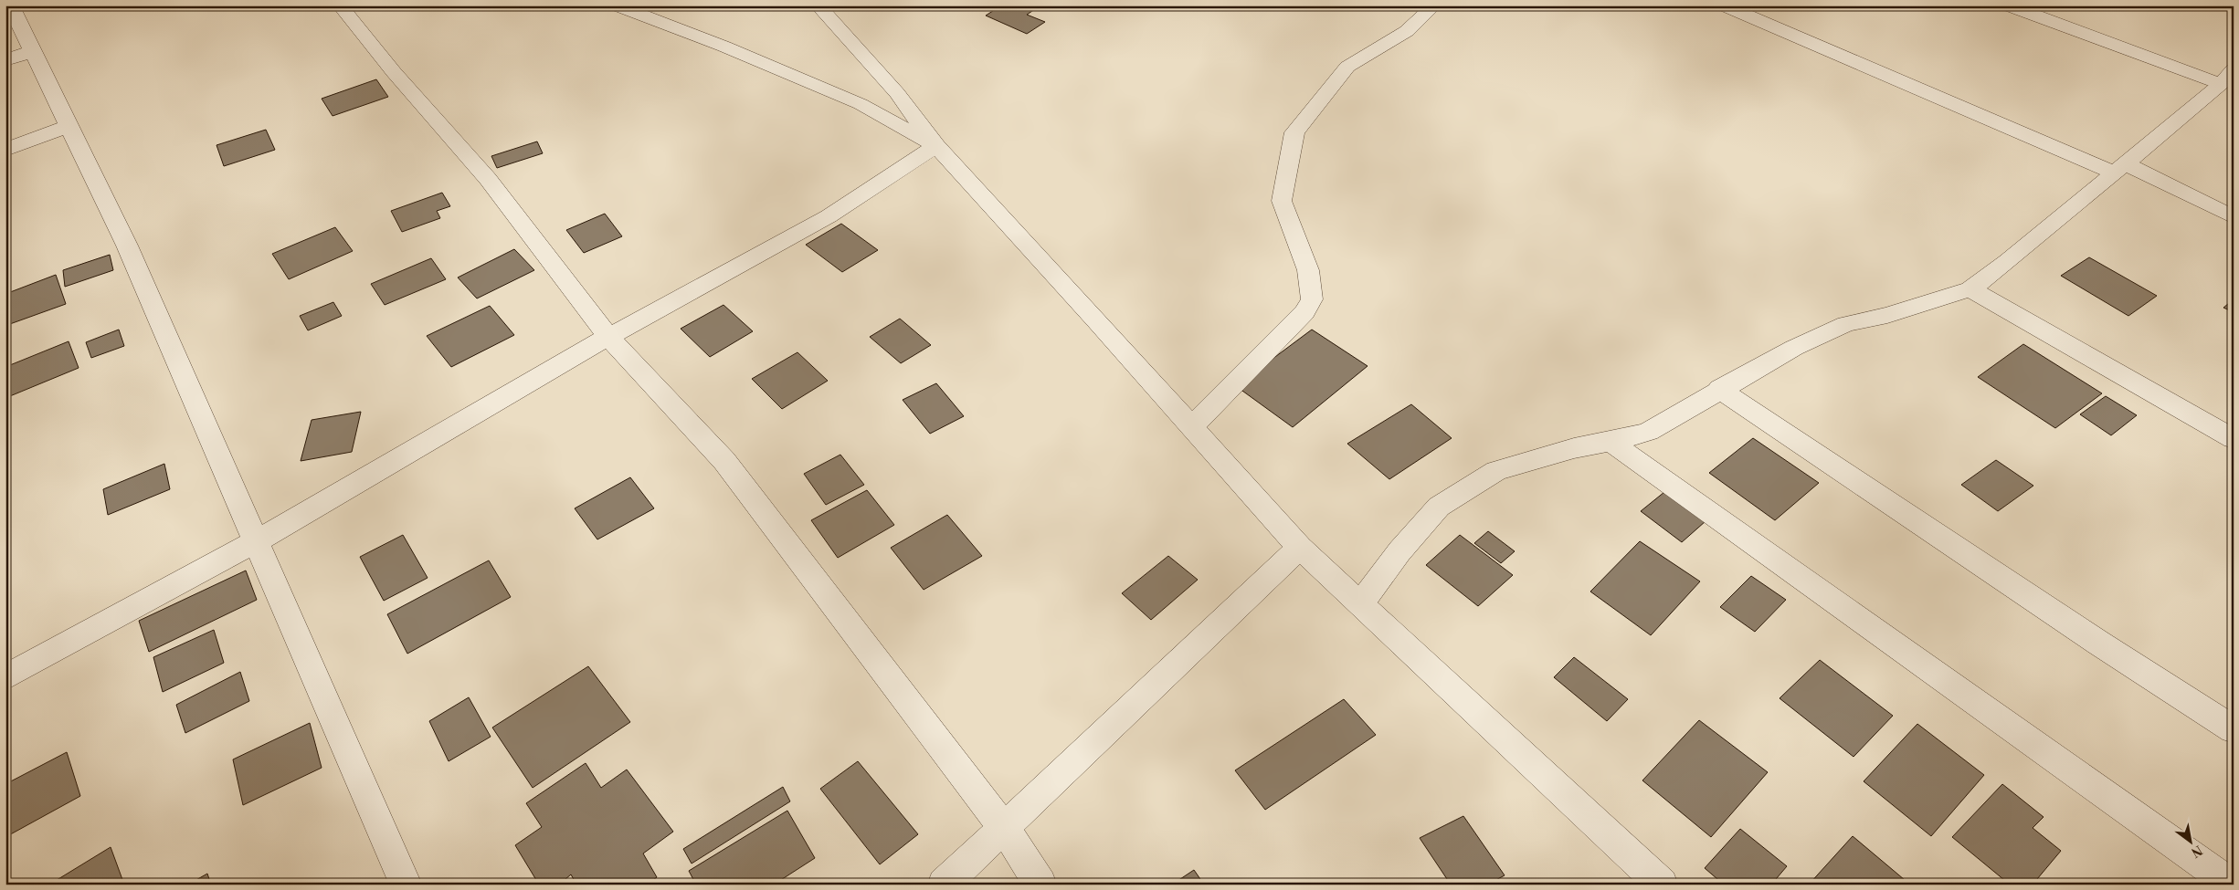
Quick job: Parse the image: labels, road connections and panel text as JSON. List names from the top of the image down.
{
  "north": "bottom right"
}
